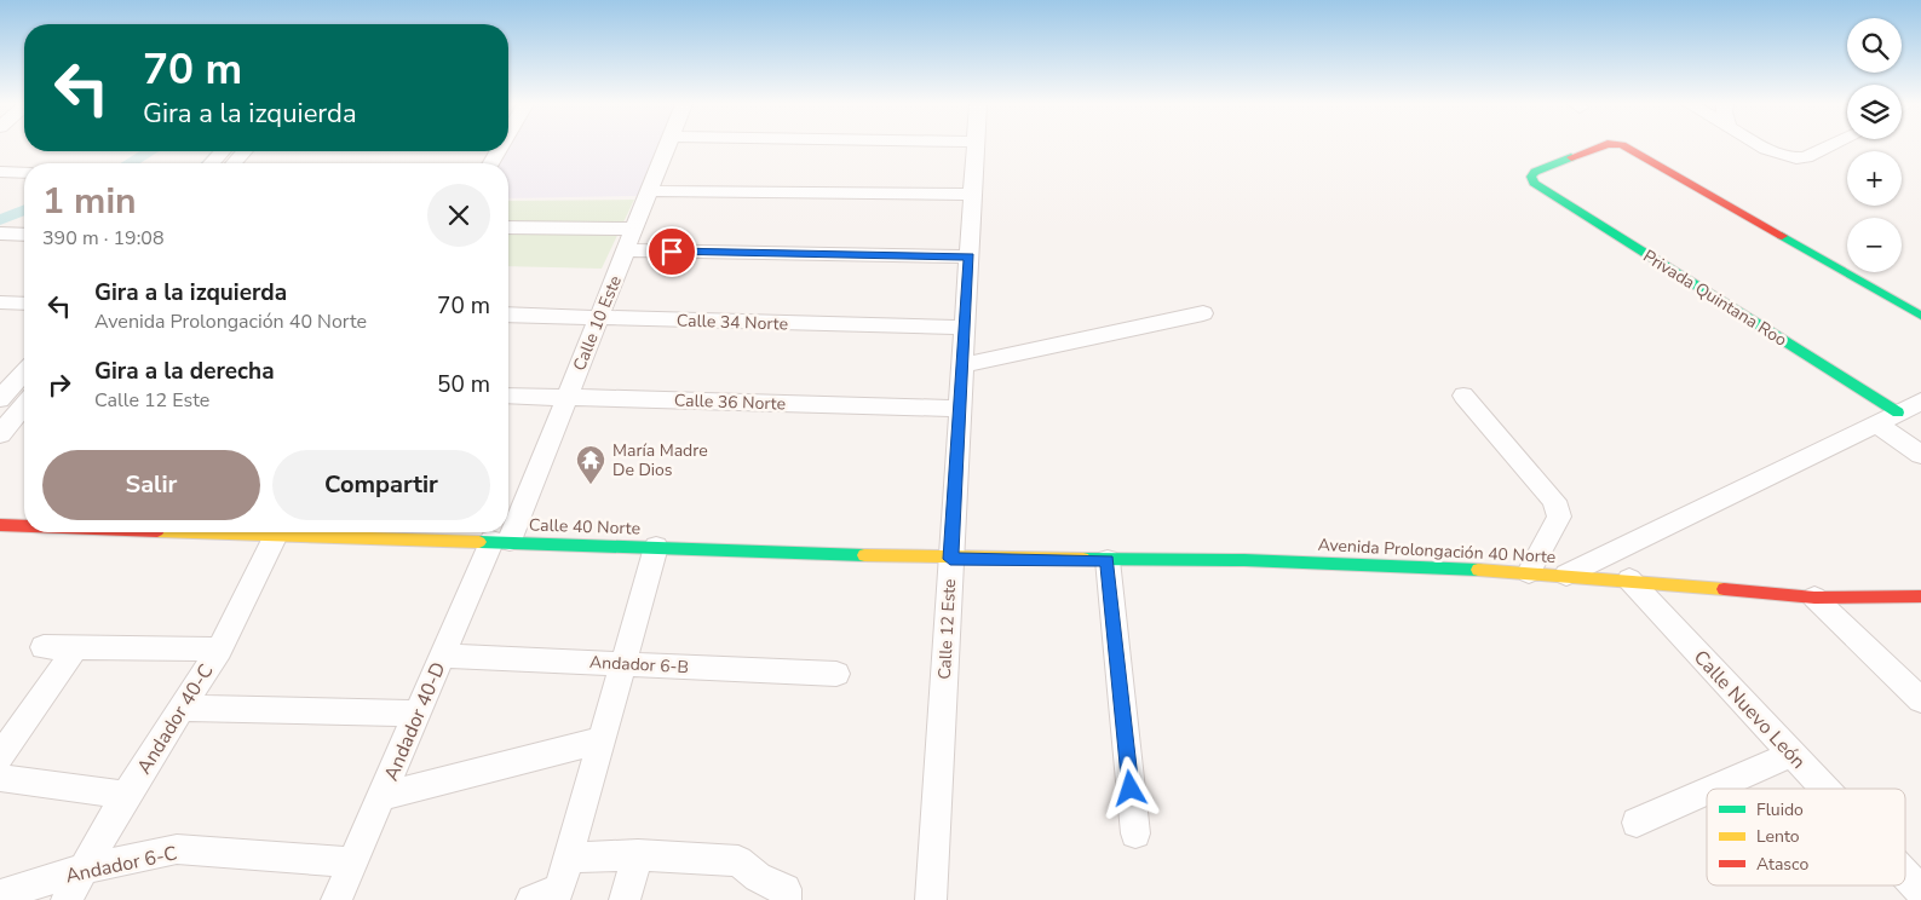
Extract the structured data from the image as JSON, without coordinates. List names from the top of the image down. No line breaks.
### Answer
{"streets":{"street":["Privada Quintana Roo","Calle 34 Norte","Calle 10 Este","Calle 36 Norte","Calle 40 Norte","Avenida Prolongación 40 Norte","Calle 12 Este","Andador 6-B","Calle Nuevo León","Andador 40-C","Andador 40-D","Andador 6-C"]},"crossings":[["Calle 34 Norte","Calle 10 Este"],["Calle 34 Norte","Calle 12 Este"],["Calle 10 Este","Calle 36 Norte"],["Calle 10 Este","Calle 40 Norte"],["Calle 10 Este","Andador 40-D"],["Calle 36 Norte","Calle 12 Este"],["Calle 40 Norte","Avenida Prolongación 40 Norte"],["Calle 40 Norte","Calle 12 Este"],["Calle 40 Norte","Andador 40-D"],["Avenida Prolongación 40 Norte","Calle 12 Este"],["Avenida Prolongación 40 Norte","Calle Nuevo León"],["Andador 6-B","Andador 40-D"],["Andador 40-C","Andador 6-C"],["Andador 40-D","Andador 6-C"]],"places":{"temple":["María Madre De Dios"]},"legend":["Fluido","Lento","Atasco"],"page":{"map_buttons":["+","−"],"turn":["70 m","Gira a la izquierda"],"heading":["1 min","390 m · 19:08"],"list":[{"name":"Gira a la izquierda","note":"Avenida Prolongación 40 Norte","value":"70 m"},{"name":"Gira a la derecha","note":"Calle 12 Este","value":"50 m"}],"buttons":["Salir","Compartir"]}}
